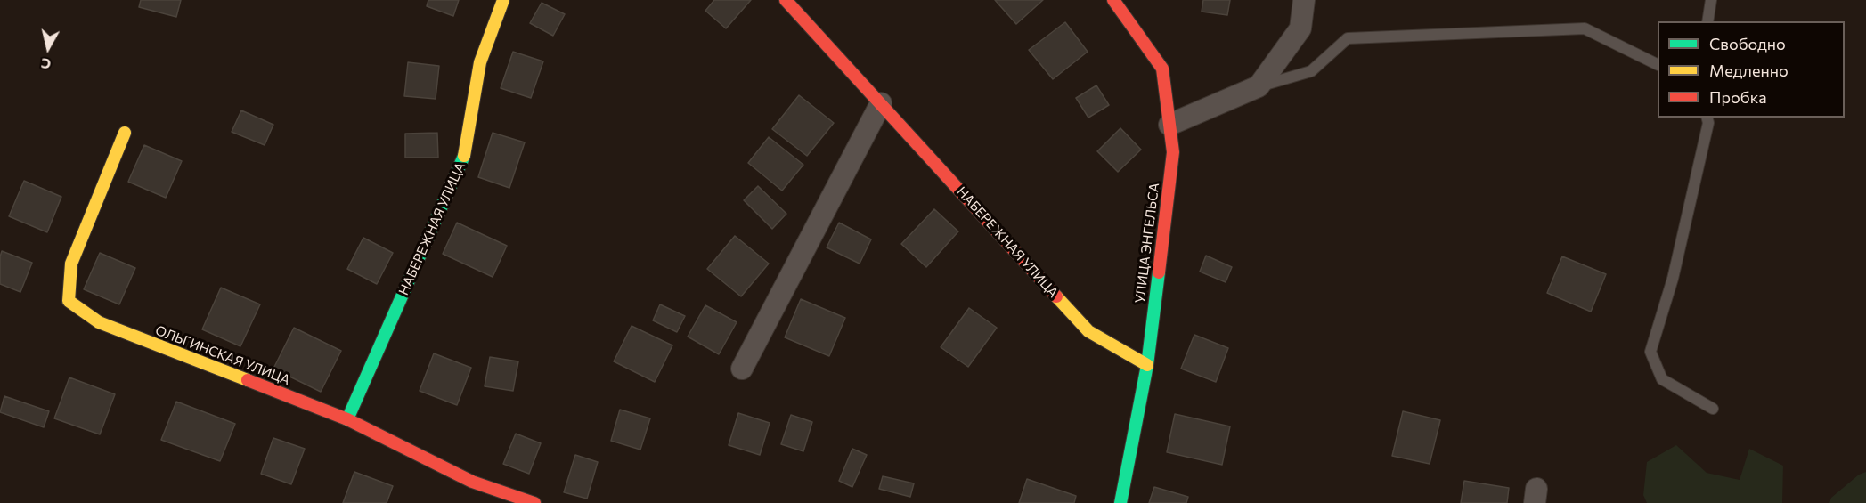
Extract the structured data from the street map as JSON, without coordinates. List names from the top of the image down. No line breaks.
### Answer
{"streets":{"street":["НАБЕРЕЖНАЯ УЛИЦА","УЛИЦА ЭНГЕЛЬСА","ОЛЬГИНСКАЯ УЛИЦА"]},"crossings":[["НАБЕРЕЖНАЯ УЛИЦА","УЛИЦА ЭНГЕЛЬСА"],["НАБЕРЕЖНАЯ УЛИЦА","ОЛЬГИНСКАЯ УЛИЦА"]],"legend":["Свободно","Медленно","Пробка"],"north":"bottom"}
